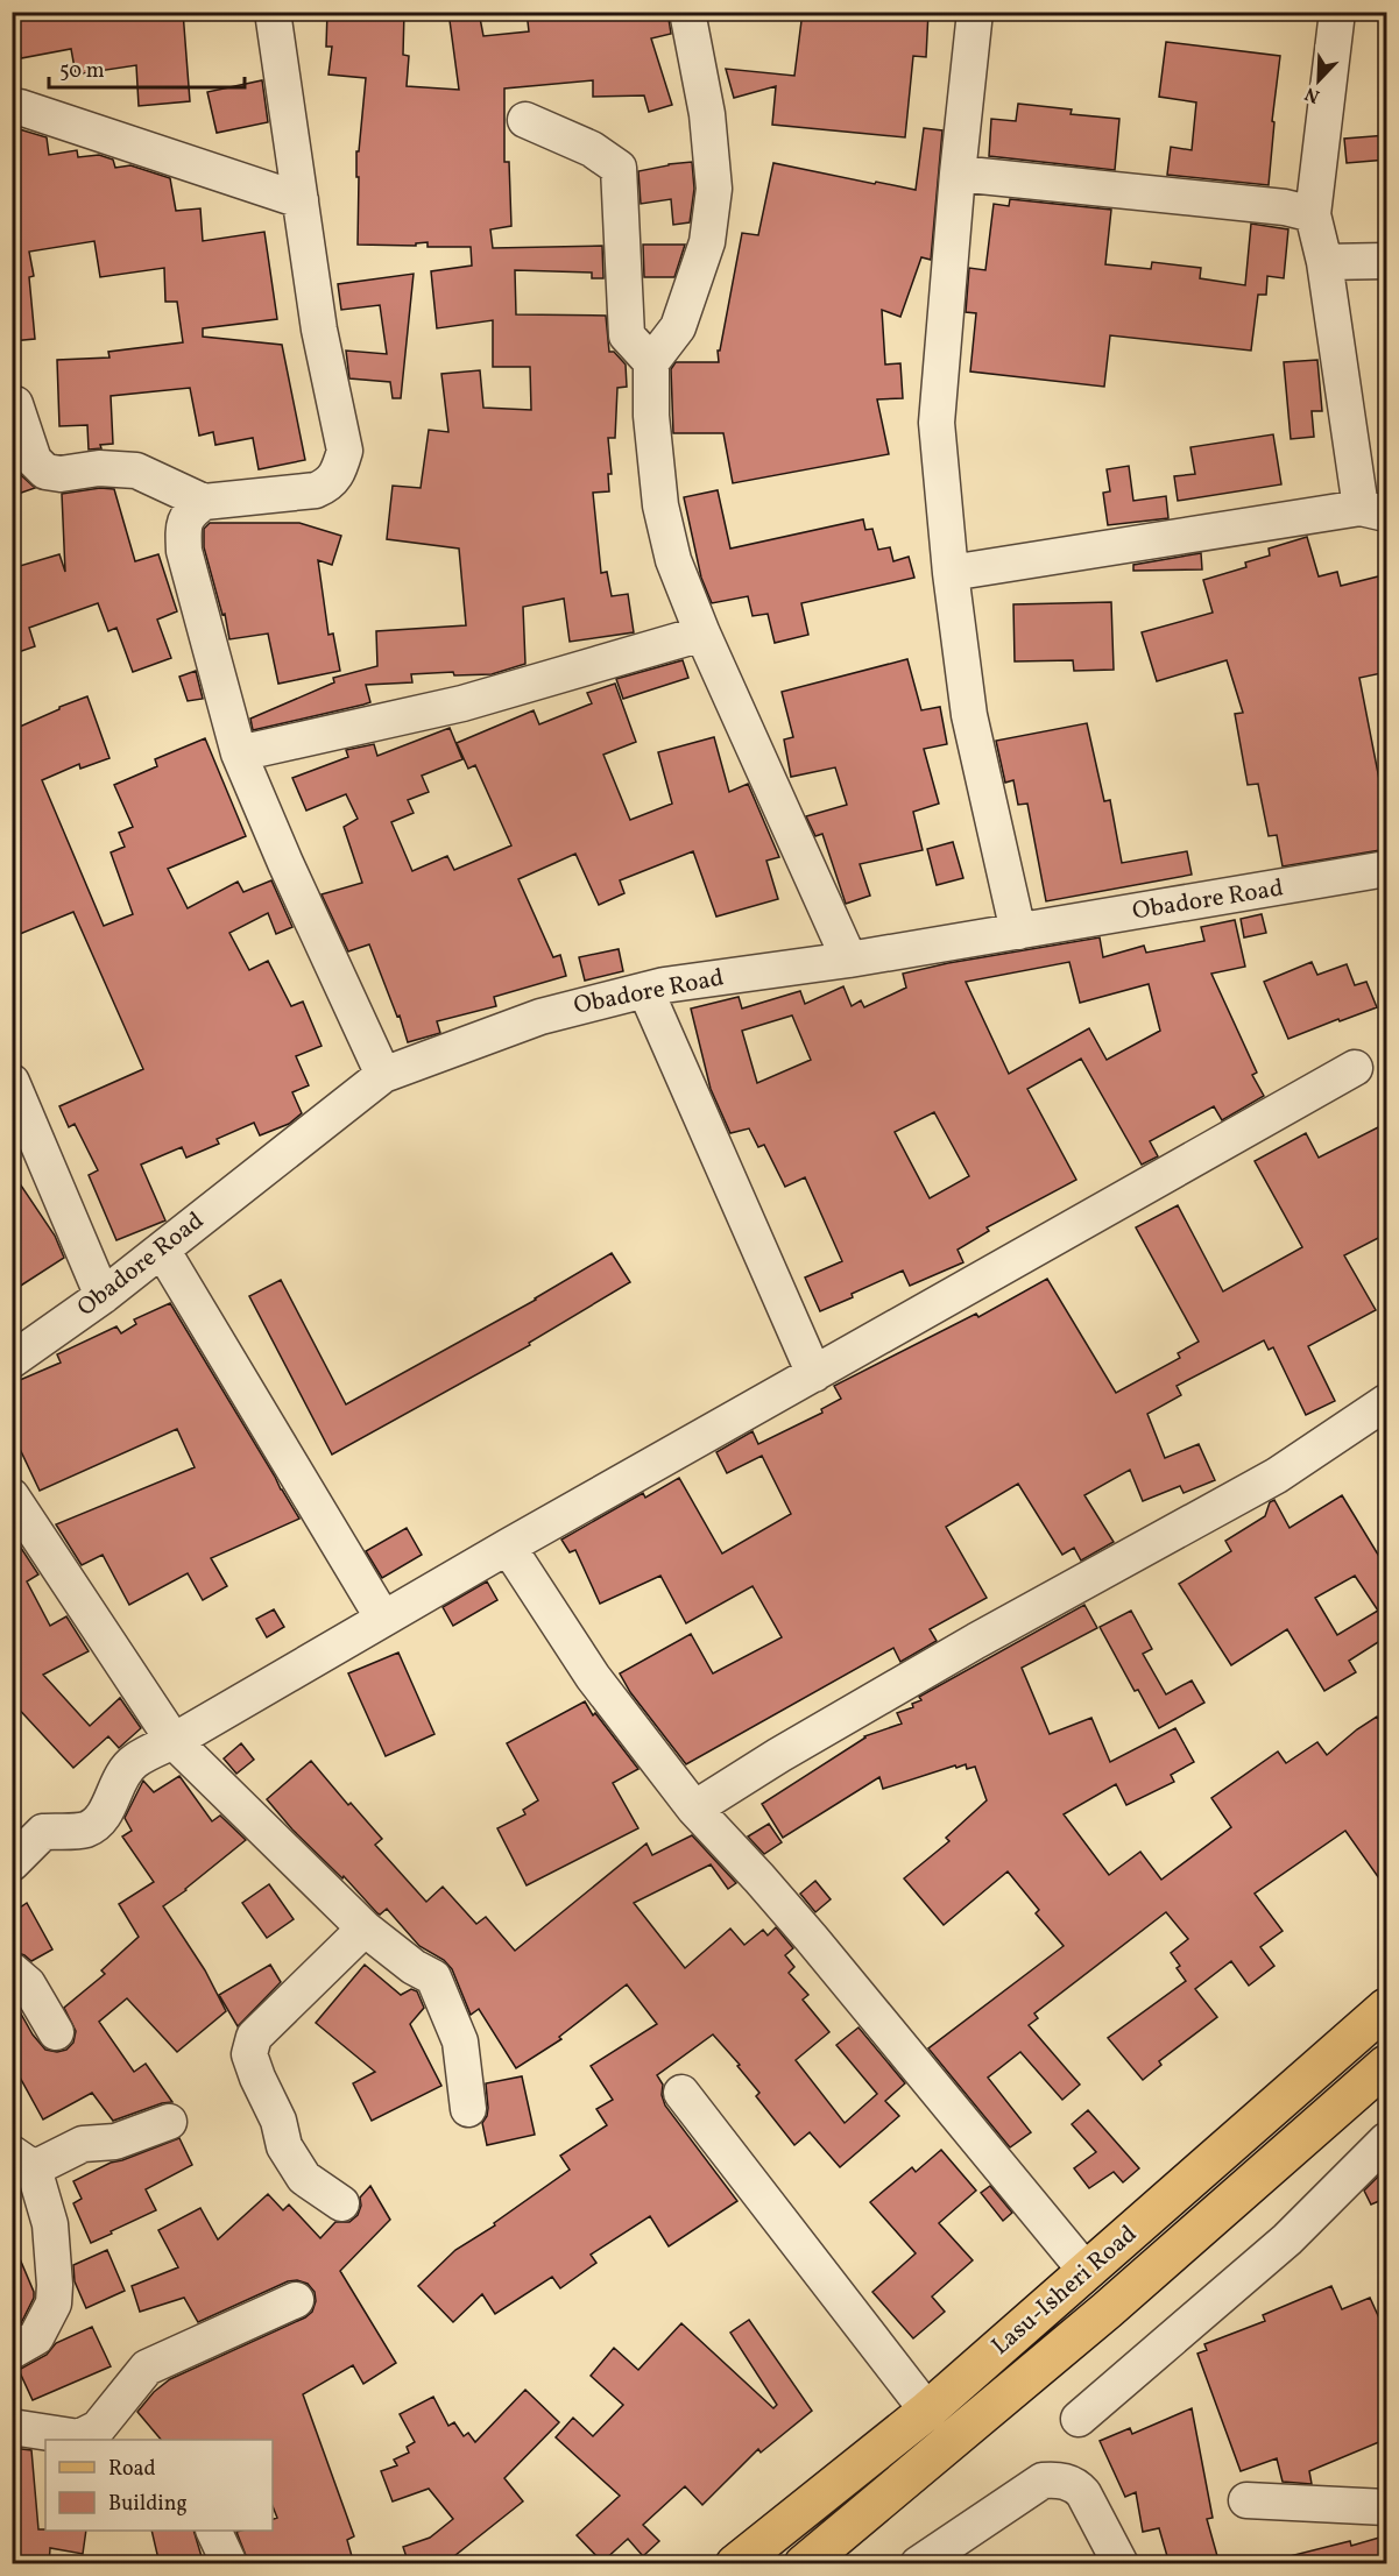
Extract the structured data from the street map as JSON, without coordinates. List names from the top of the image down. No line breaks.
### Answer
{"streets":{"main road":["Lasu-Isheri Road"],"street":["Obadore Road"]},"legend":["Road","Building"],"scale_bar":"50 m","north":"bottom left"}
